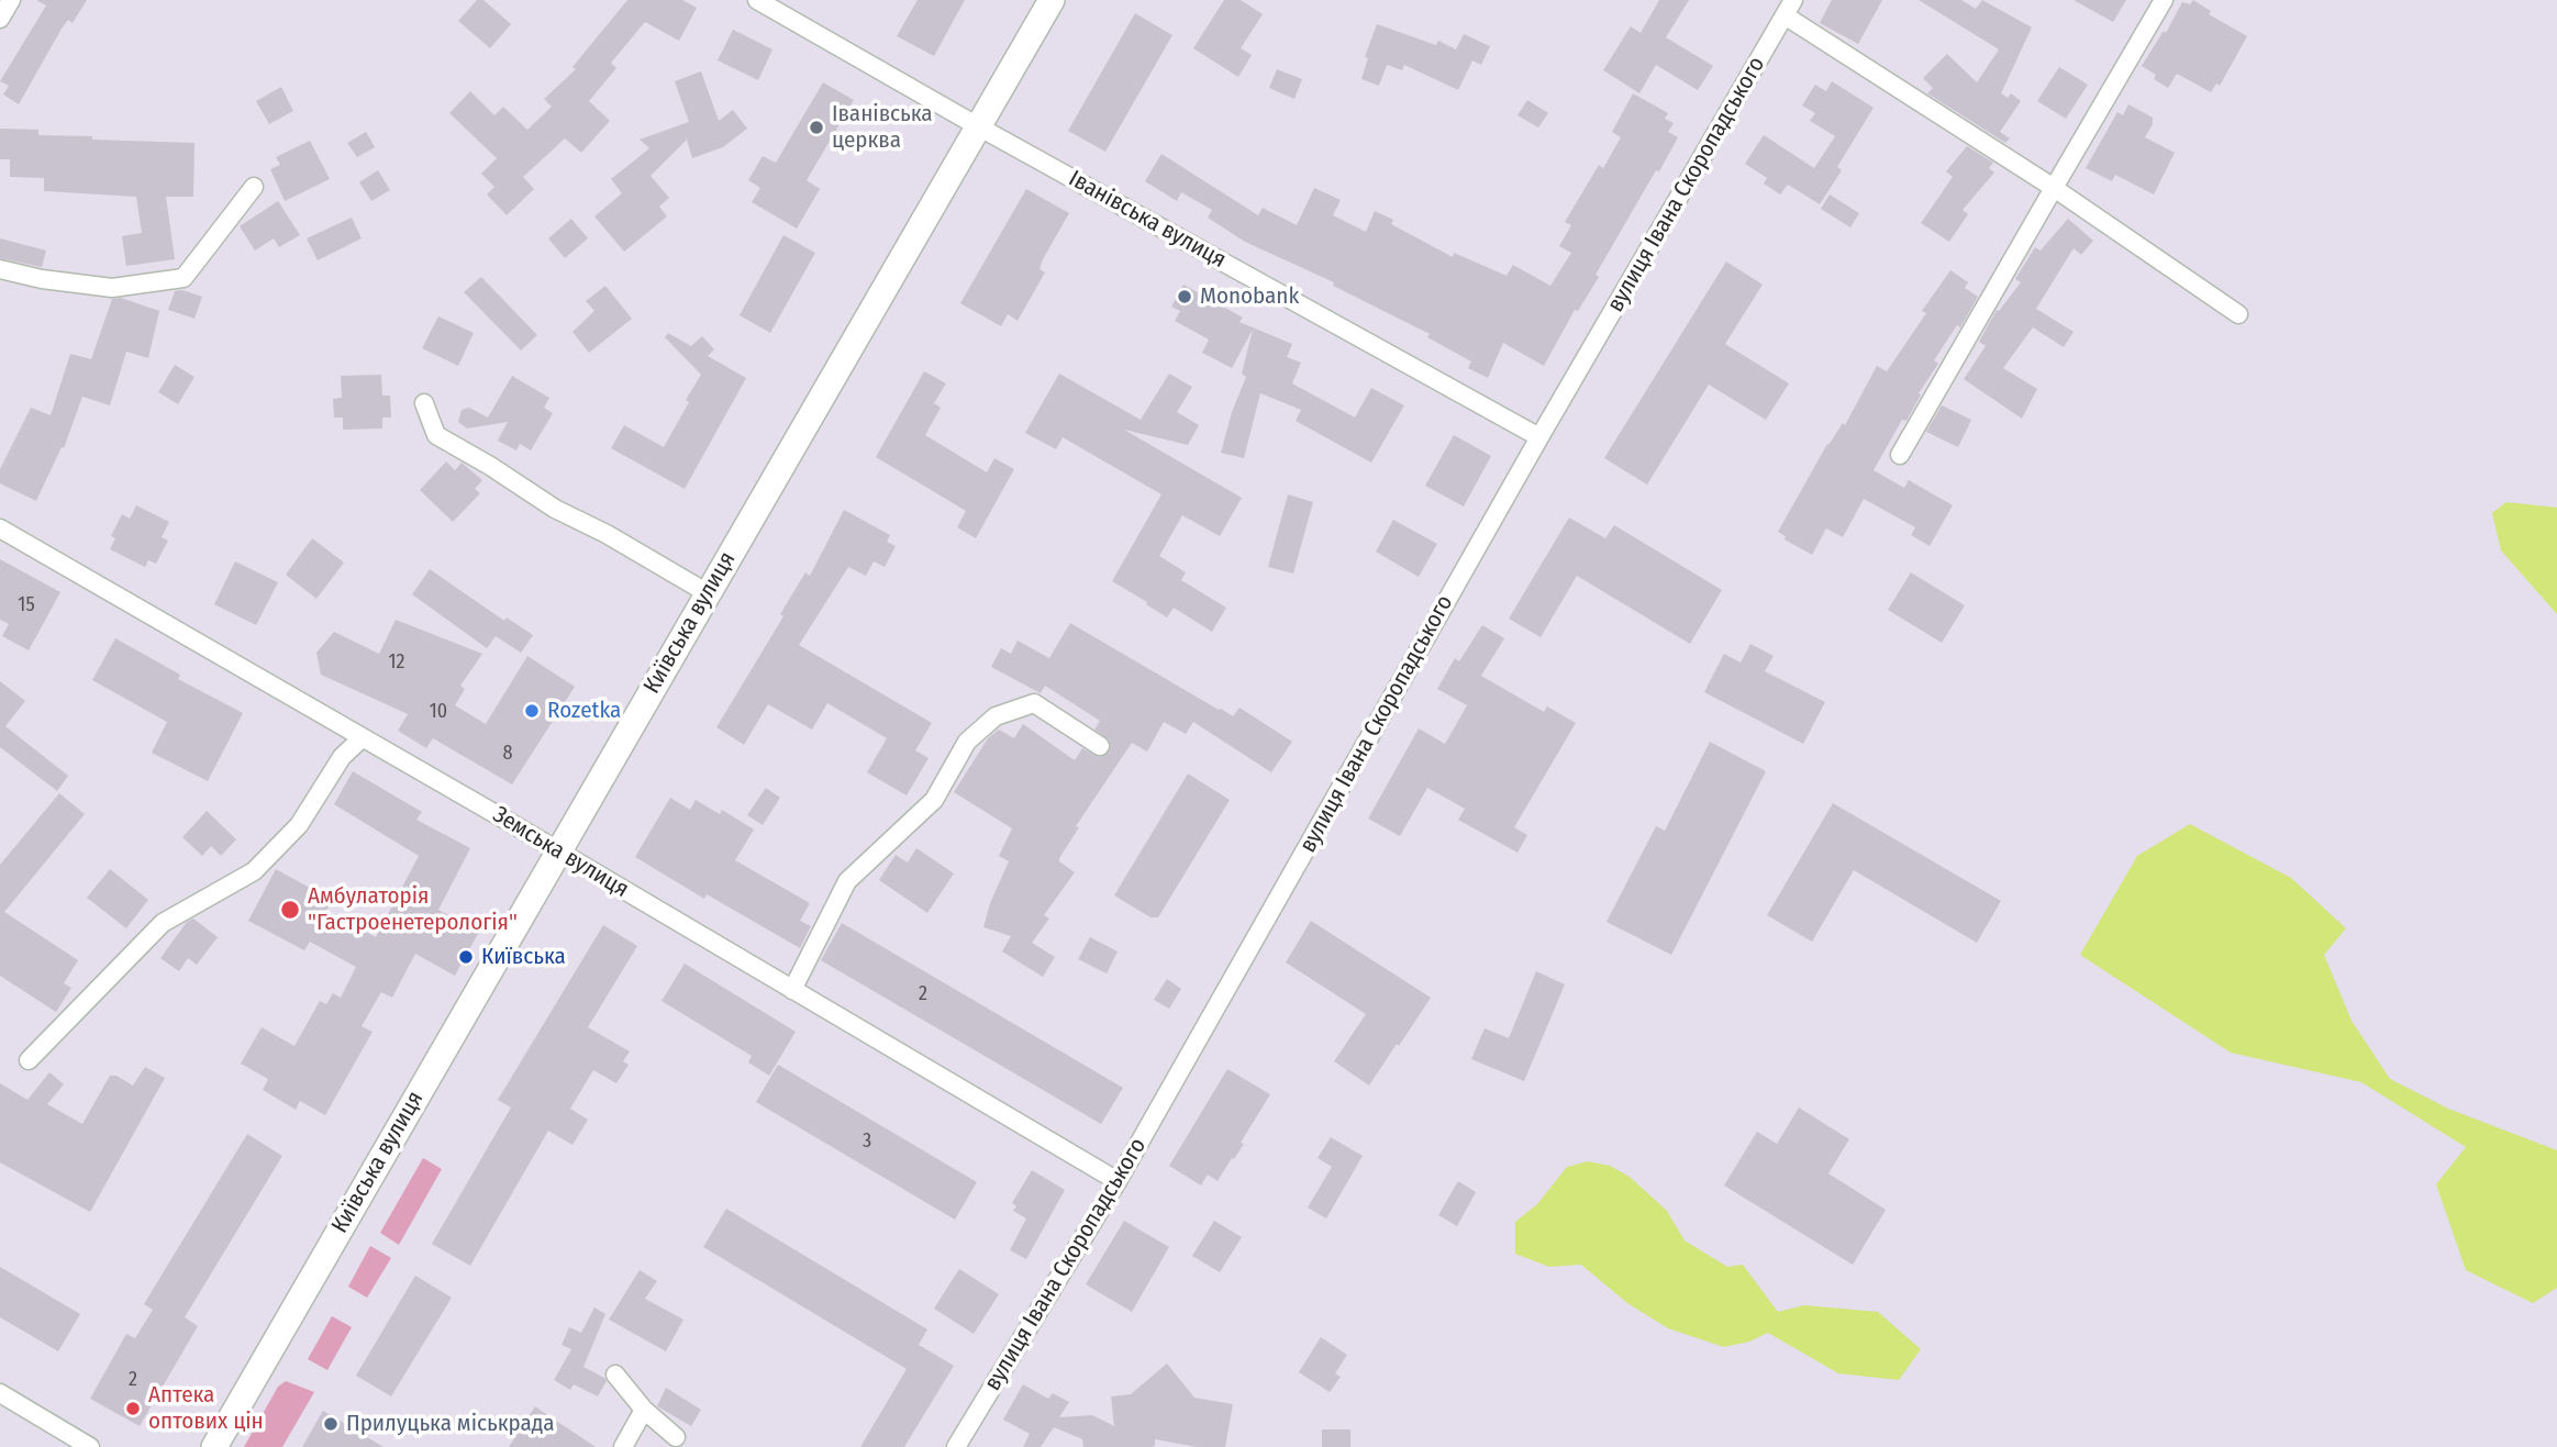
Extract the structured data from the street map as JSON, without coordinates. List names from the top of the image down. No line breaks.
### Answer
{"streets":{"main road":["Київська вулиця"],"street":["вулиця Івана Скоропадського","Іванівська вулиця","Земська вулиця"]},"crossings":[["вулиця Івана Скоропадського","Іванівська вулиця"],["вулиця Івана Скоропадського","Земська вулиця"],["Іванівська вулиця","Київська вулиця"],["Київська вулиця","Земська вулиця"]],"places":["Іванівська церква","Monobank","Rozetka","Амбулаторія \"Гастроенетерологія\"","Київська","Аптека оптових цін","Прилуцька міськрада"],"house_numbers":["15","12","10","8","2","3","2"]}
